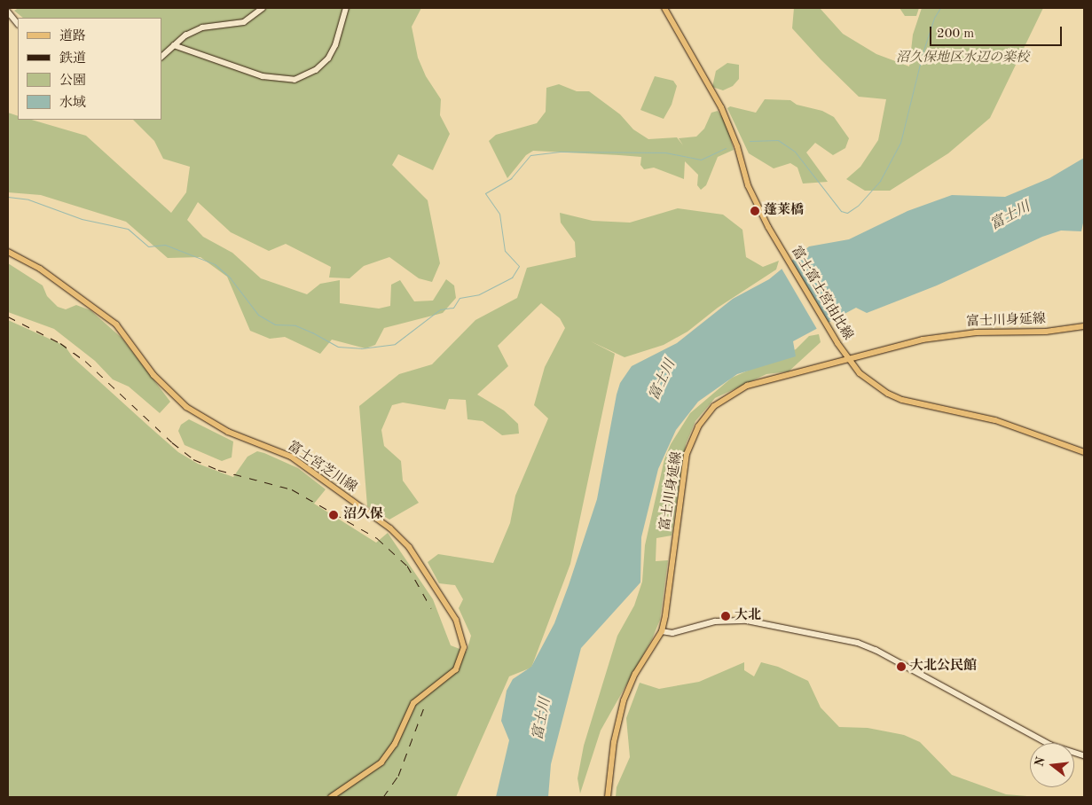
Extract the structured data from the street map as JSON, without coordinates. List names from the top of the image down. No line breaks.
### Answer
{"streets":{"main road":["富士富士宮由比線","富士川身延線","富士宮芝川線"]},"crossings":[["富士富士宮由比線","富士川身延線"]],"water":["富士川"],"parks":["沼久保地区水辺の楽校"],"places":["蓬莱橋","沼久保","大北","大北公民館"],"legend":["道路","鉄道","公園","水域"],"scale_bar":"200 m","north":"left"}
